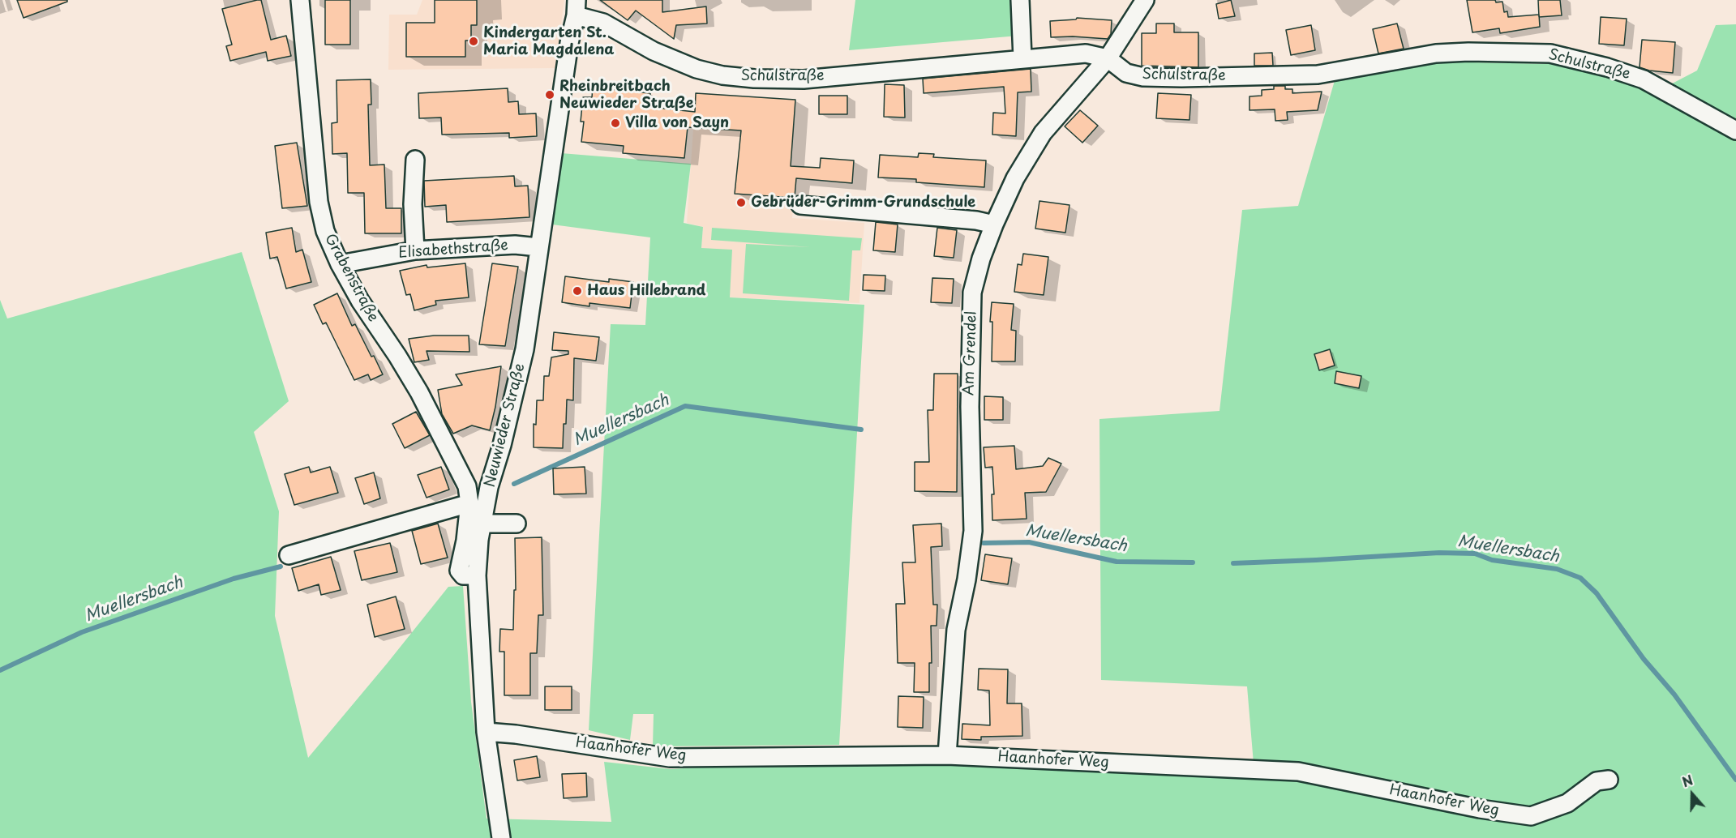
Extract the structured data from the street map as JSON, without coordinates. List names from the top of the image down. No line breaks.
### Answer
{"streets":{"street":["Schulstraße","Elisabethstraße","Grabenstraße","Am Grendel","Neuwieder Straße","Haanhofer Weg"]},"crossings":[["Schulstraße","Am Grendel"],["Schulstraße","Neuwieder Straße"],["Elisabethstraße","Grabenstraße"],["Elisabethstraße","Neuwieder Straße"],["Grabenstraße","Neuwieder Straße"],["Am Grendel","Haanhofer Weg"],["Neuwieder Straße","Haanhofer Weg"]],"water":["Muellersbach"],"places":["Kindergarten St. Maria Magdalena","Rheinbreitbach Neuwieder Straße","Villa von Sayn","Gebrüder-Grimm-Grundschule","Haus Hillebrand"],"north":"top"}
